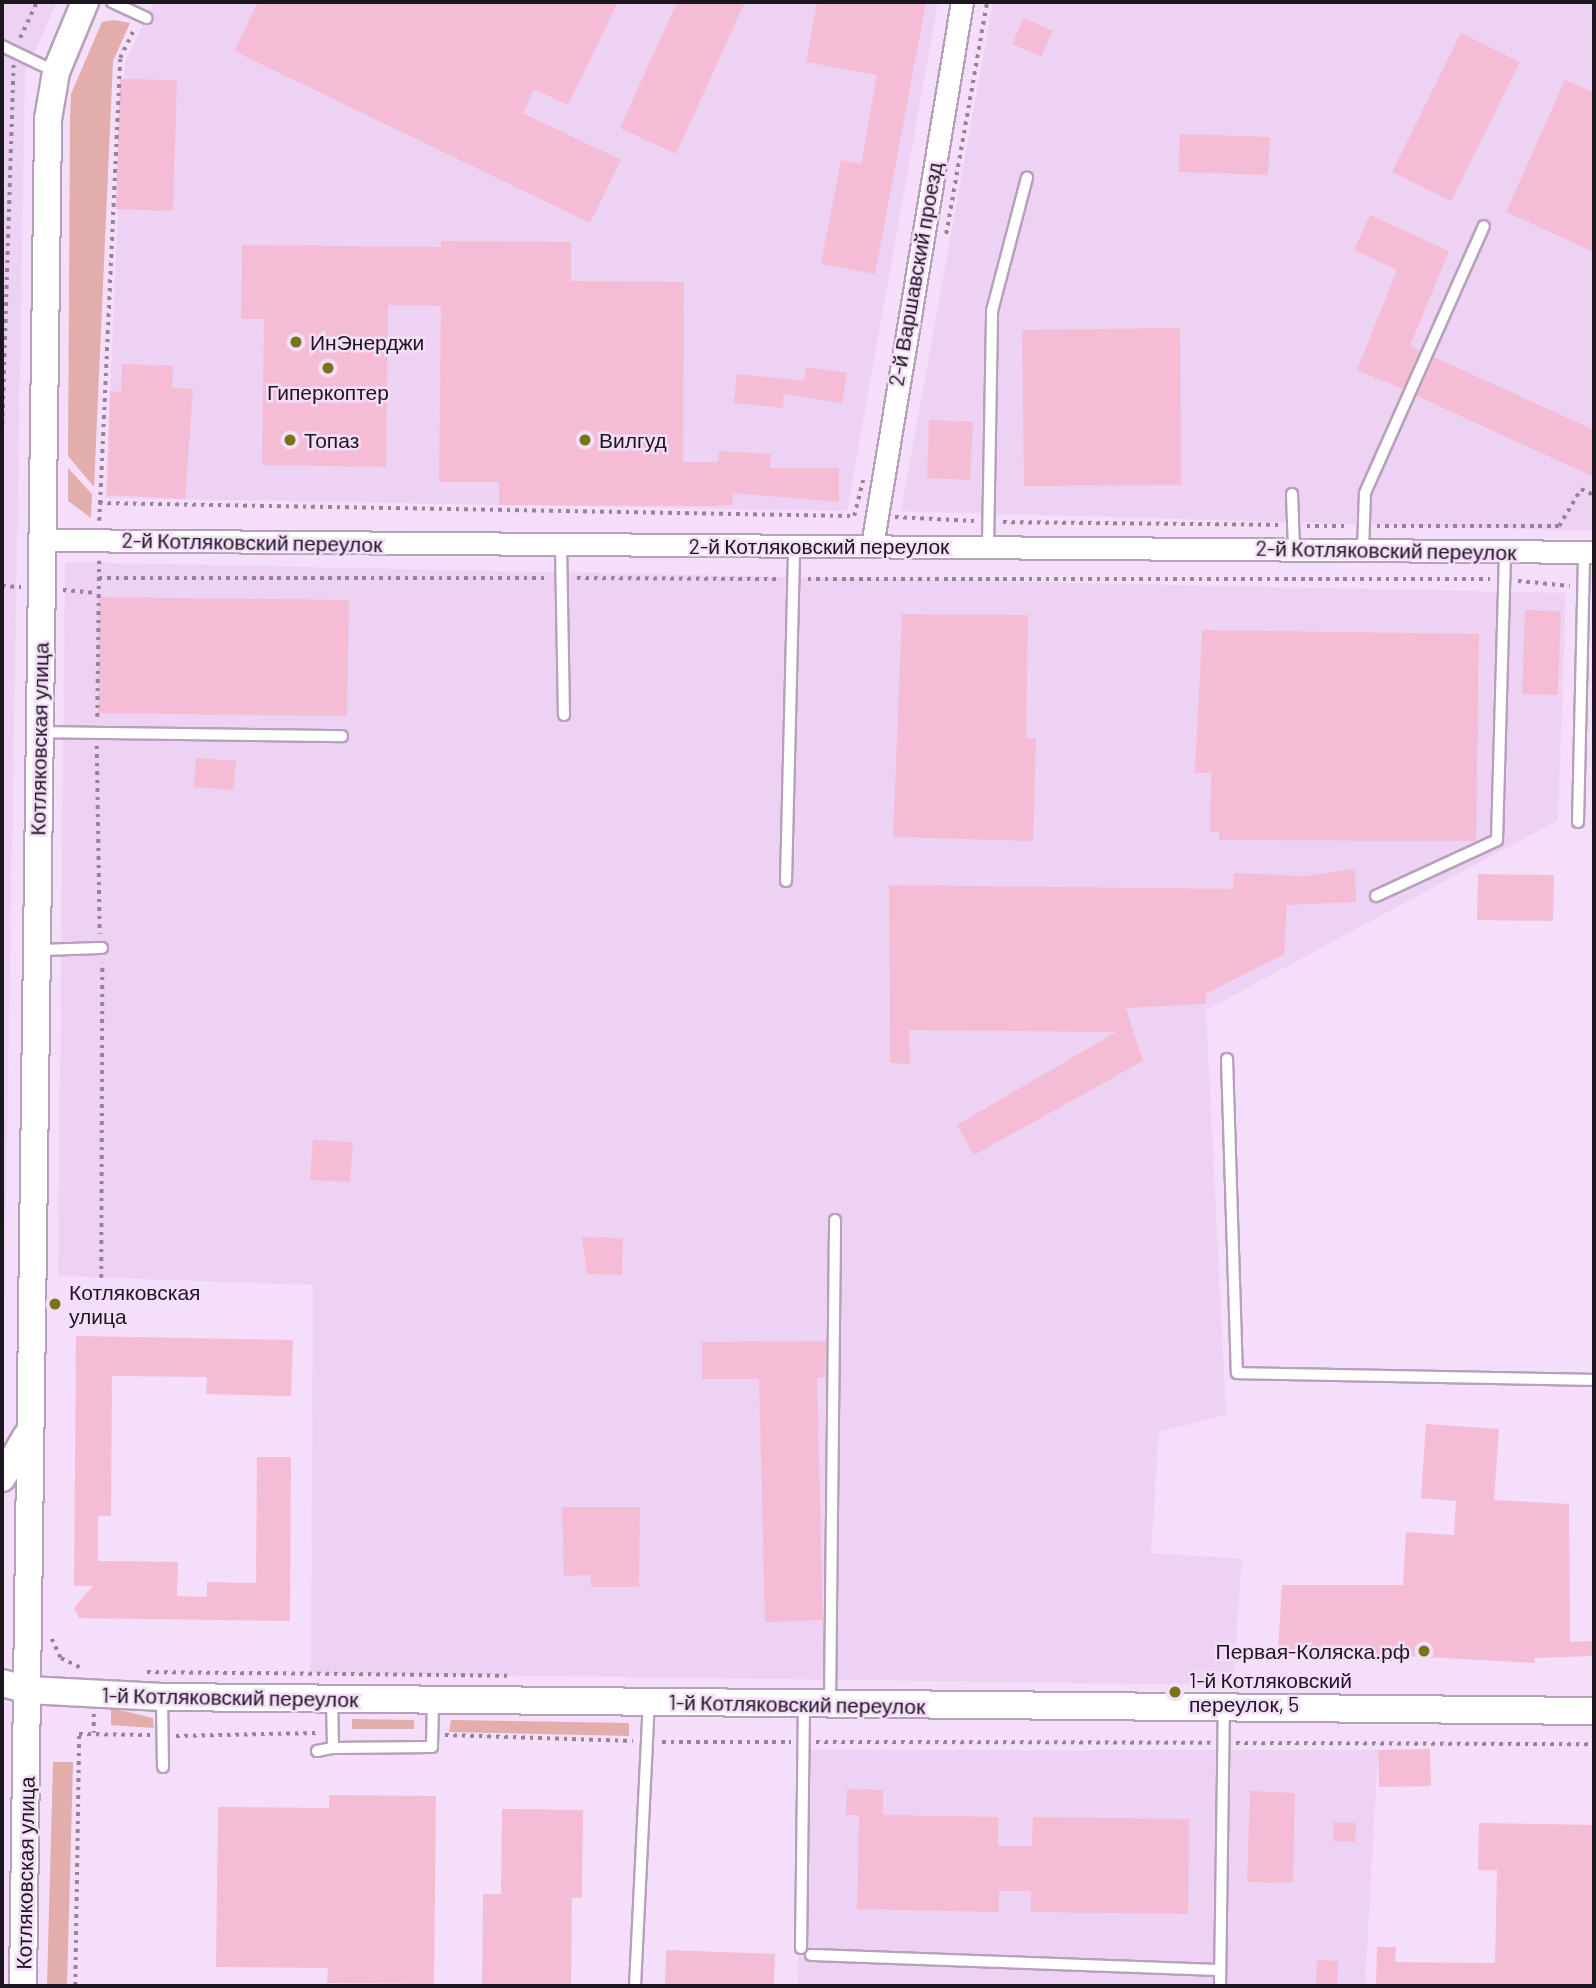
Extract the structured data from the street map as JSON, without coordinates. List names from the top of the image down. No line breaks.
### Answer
{"streets":{"street":["2-й Варшавский проезд","2-й Котляковский переулок","Котляковская улица","1-й Котляковский переулок"]},"crossings":[["2-й Варшавский проезд","2-й Котляковский переулок"],["2-й Котляковский переулок","Котляковская улица"],["Котляковская улица","1-й Котляковский переулок"]],"places":["ИнЭнерджи","Гиперкоптер","Топаз","Вилгуд","Котляковская улица","Первая-Коляска.рф","1-й Котляковский переулок, 5"]}
